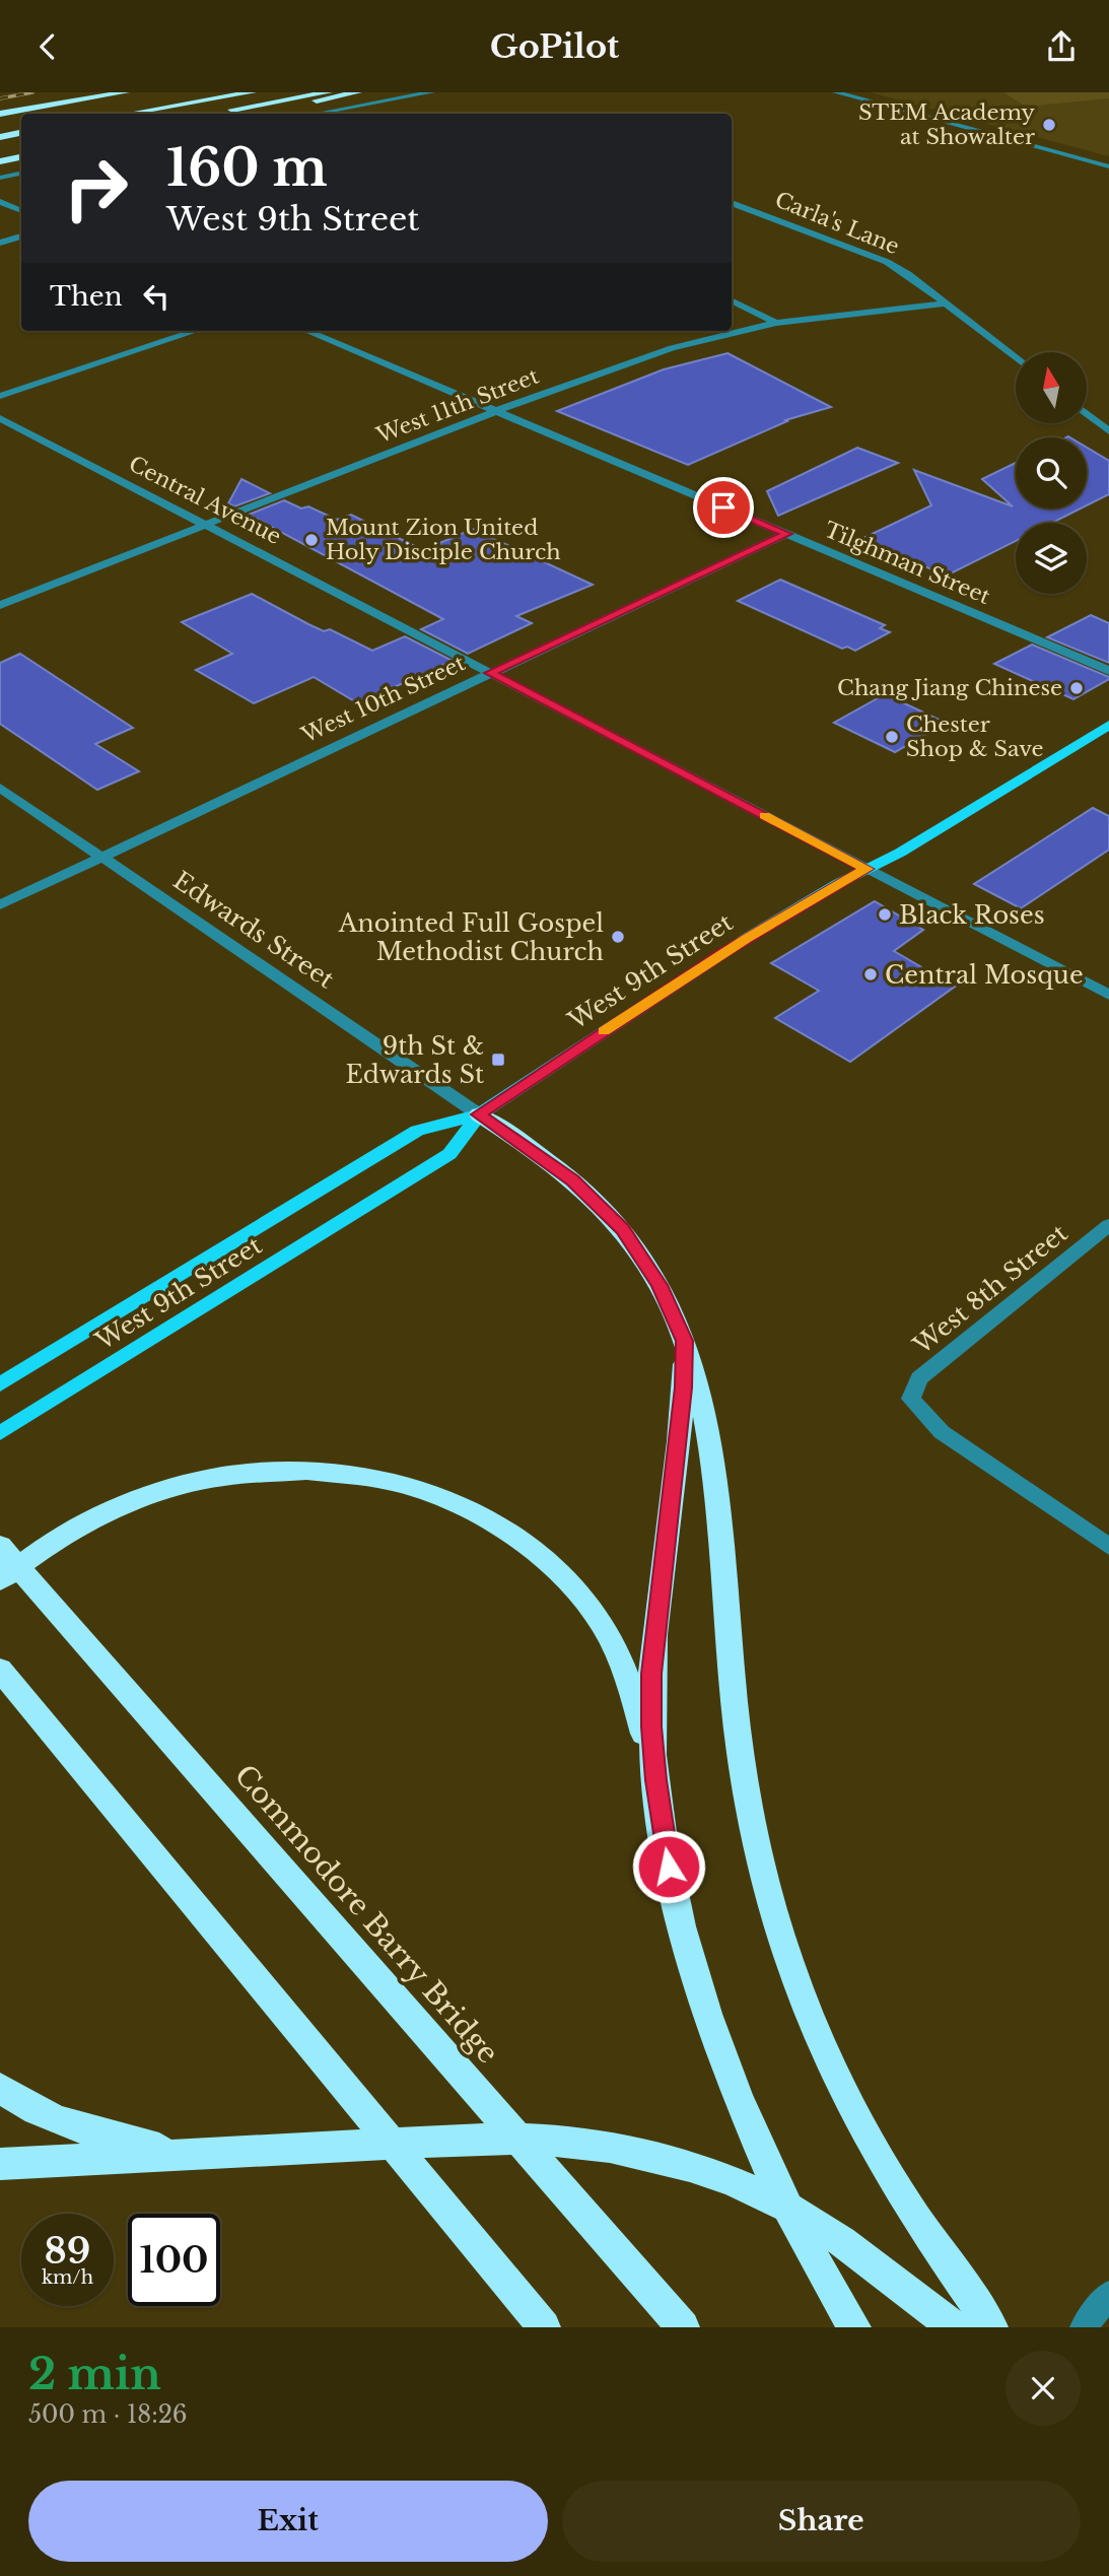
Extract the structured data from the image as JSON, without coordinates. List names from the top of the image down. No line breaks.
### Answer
{"streets":{"highway":["Commodore Barry Bridge"],"main road":["West 9th Street"],"street":["Carla's Lane","West 11th Street","Central Avenue","Tilghman Street","West 10th Street","Edwards Street","West 8th Street"]},"crossings":[["Carla's Lane","West 11th Street"],["West 11th Street","Central Avenue"],["West 11th Street","Tilghman Street"],["Central Avenue","West 10th Street"],["Central Avenue","West 9th Street"],["Tilghman Street","West 10th Street"],["West 10th Street","Edwards Street"],["Edwards Street","West 9th Street"]],"places":{"other":["STEM Academy at Showalter","Mount Zion United Holy Disciple Church","Chang Jiang Chinese","Chester Shop & Save","Black Roses","Anointed Full Gospel Methodist Church","Central Mosque"],"transit":["9th St & Edwards St"]},"north":"top","page":{"header":"GoPilot","turn":["160 m","West 9th Street"],"then":"Then","speed":"89 km/h","limit":"100","heading":["2 min","500 m · 18:26"],"buttons":["Exit","Share"]}}
